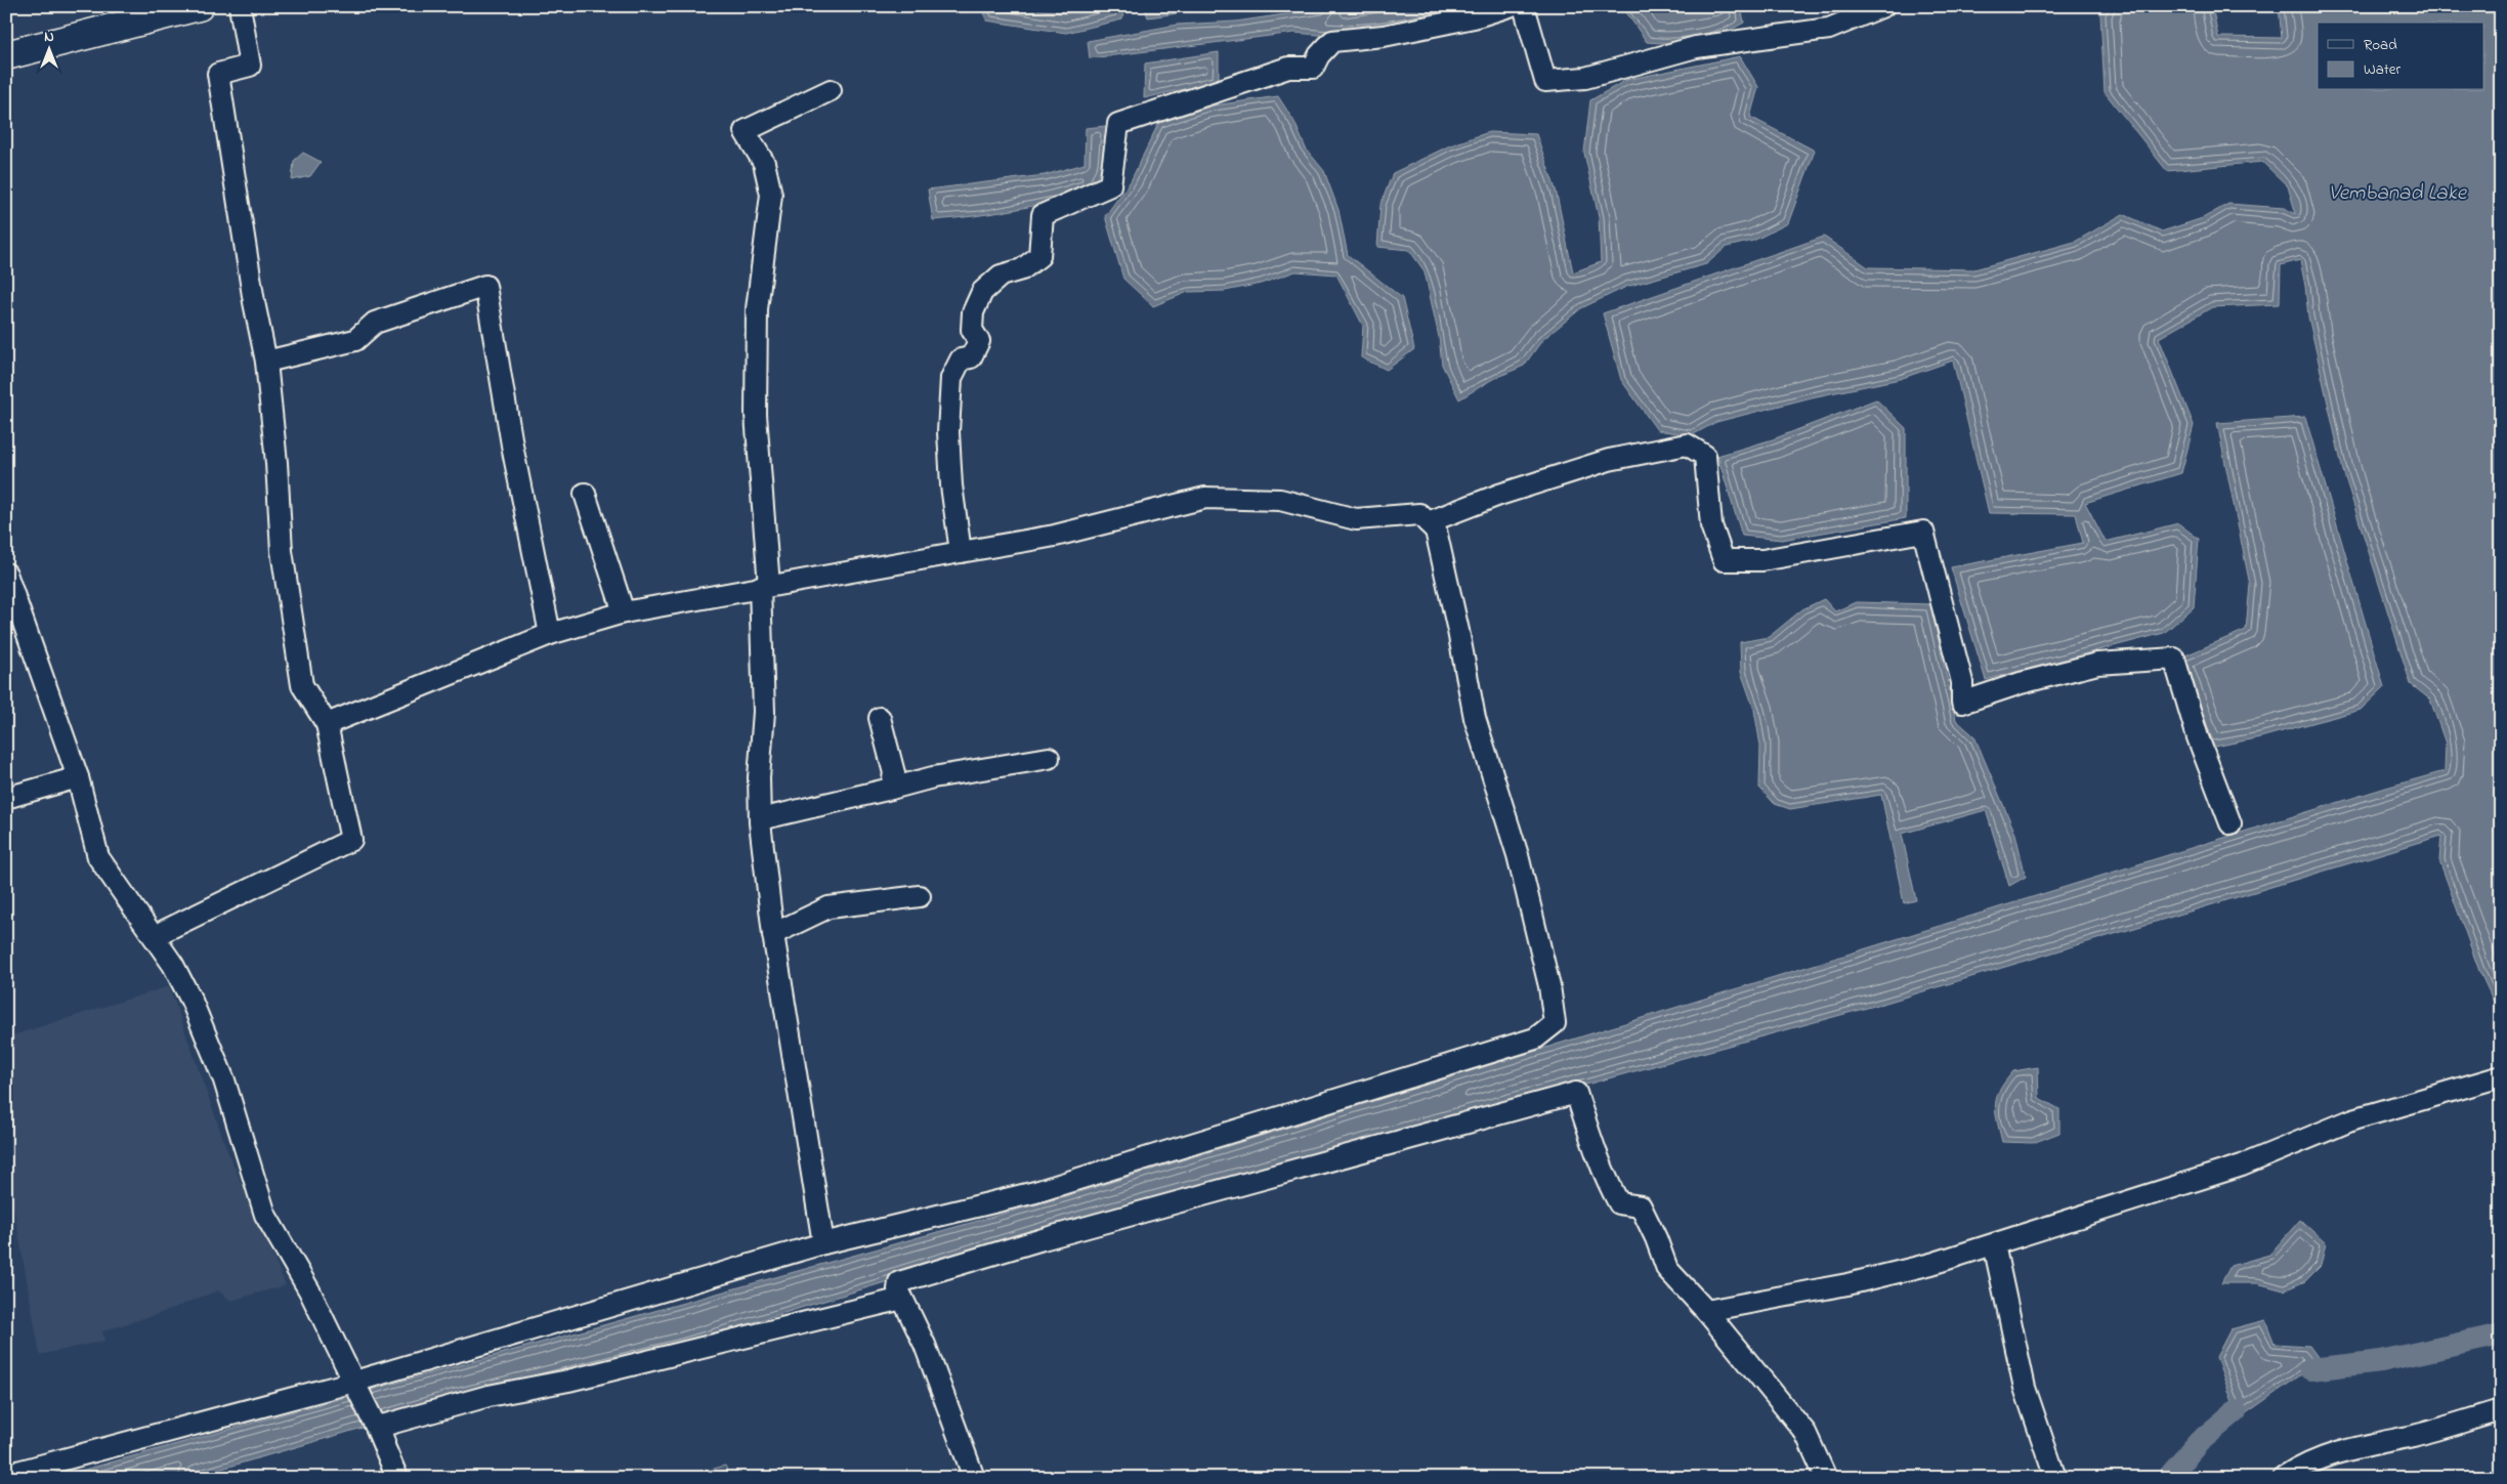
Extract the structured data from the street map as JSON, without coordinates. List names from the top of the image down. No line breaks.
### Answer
{"water":["Vembanad Lake"],"legend":["Road","Water"],"north":"top"}
